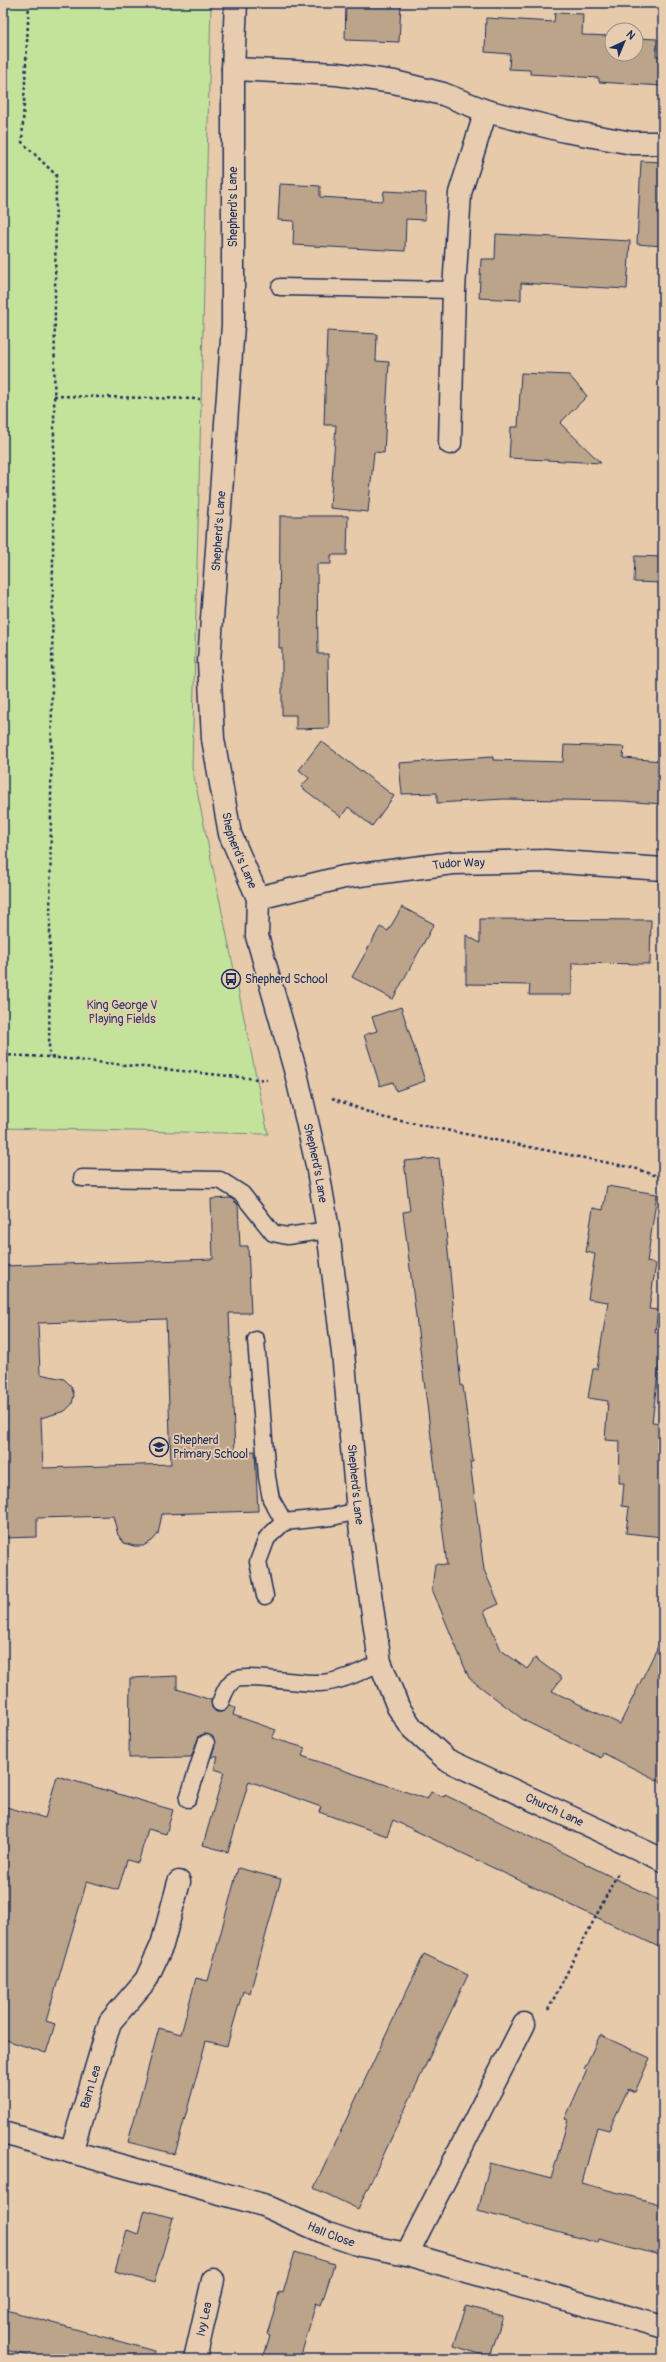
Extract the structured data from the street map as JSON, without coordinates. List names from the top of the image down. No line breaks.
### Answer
{"streets":{"street":["Shepherd's Lane","Tudor Way","Church Lane","Barn Lea","Hall Close","Ivy Lea"]},"crossings":[["Shepherd's Lane","Tudor Way"],["Shepherd's Lane","Church Lane"],["Barn Lea","Hall Close"]],"parks":["King George V Playing Fields"],"places":{"bus stop":["Shepherd School"],"school or university":["Shepherd Primary School"]},"north":"top right"}
